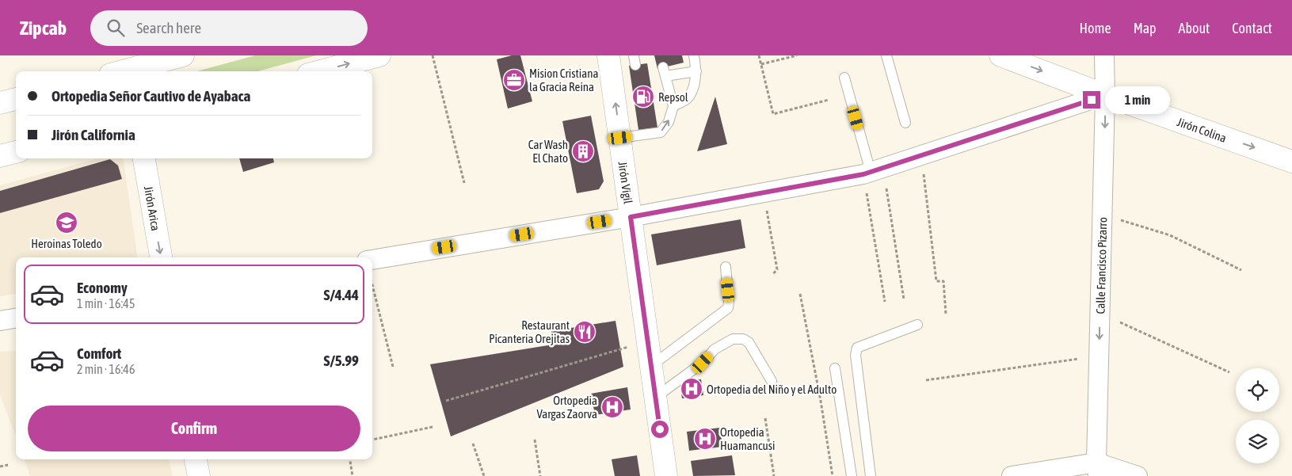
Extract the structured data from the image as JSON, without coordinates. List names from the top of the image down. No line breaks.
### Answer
{"streets":{"main road":["Jirón Colina","Jirón Vigil","Jirón Arica"],"street":["Calle Francisco Pizarro"]},"crossings":[["Jirón Colina","Calle Francisco Pizarro"]],"one_way":["Jirón Colina","Jirón Arica","Calle Francisco Pizarro"],"places":{"office":["Mision Cristiana la Gracia Reina"],"fuel station":["Repsol"],"building":["Car Wash El Chato"],"school or university":["Heroinas Toledo"],"restaurant":["Restaurant Picanteria Orejitas"],"hospital":["Ortopedia del Niño y el Adulto","Ortopedia Vargas Zaorva","Ortopedia Huamancusi"]},"page":{"header":"Zipcab","search":"Search here","nav":["Home","Map","About","Contact"],"banner":["Ortopedia Señor Cautivo de Ayabaca","Jirón California"],"bubble":"1 min","list":[{"name":"Economy","note":"1 min · 16:45","value":"S/4.44"},{"name":"Comfort","note":"2 min · 16:46","value":"S/5.99"}],"buttons":"Confirm"}}
